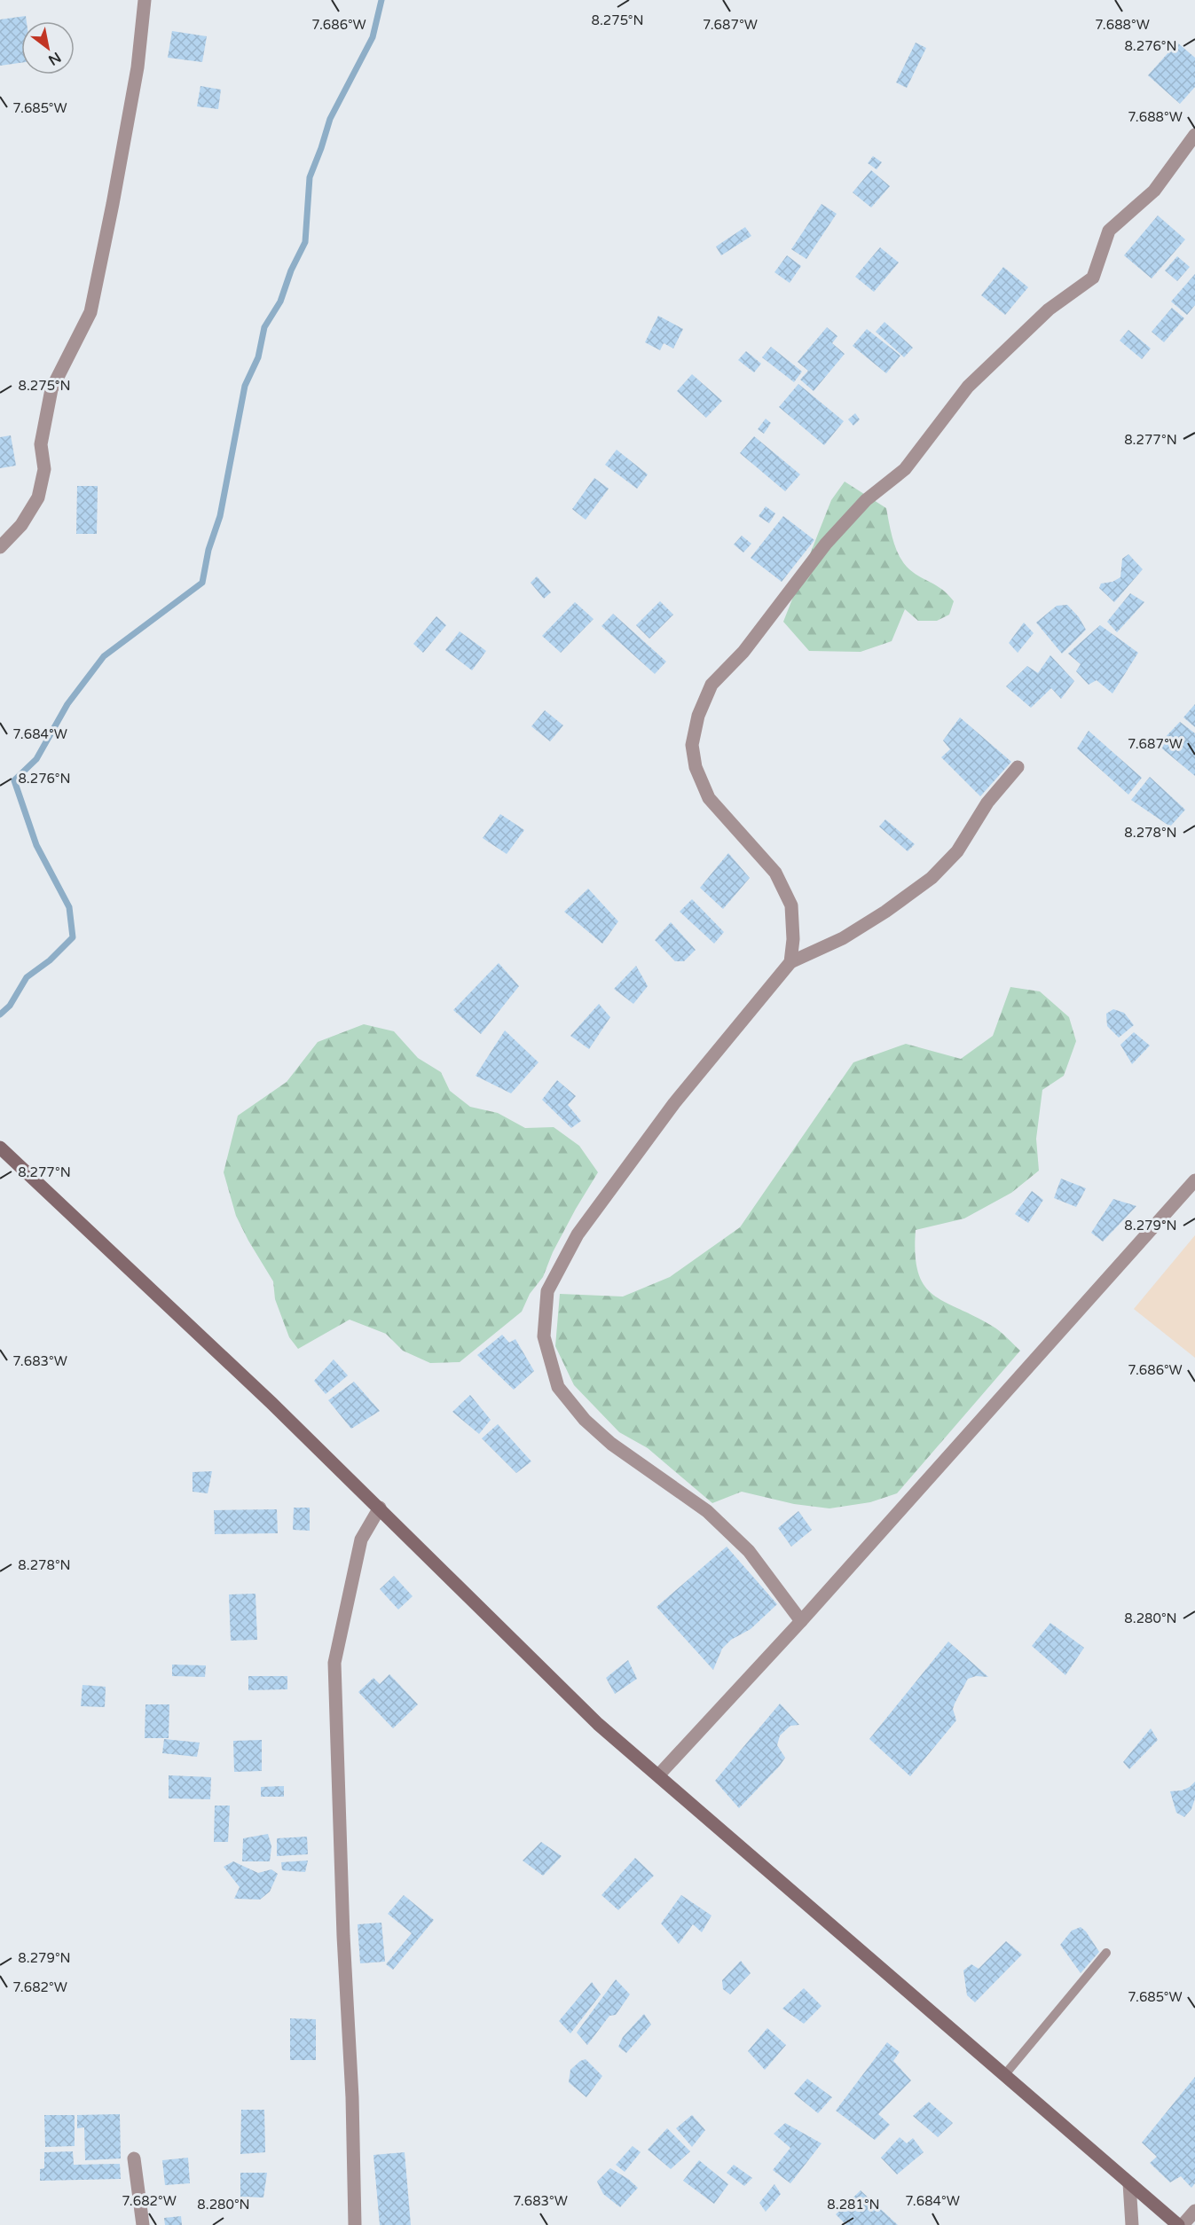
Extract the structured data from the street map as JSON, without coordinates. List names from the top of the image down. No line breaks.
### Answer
{"north":"bottom right","coordinates":["8.275°N","7.686°W","7.687°W","7.688°W","8.276°N","7.685°W","8.277°N","7.684°W","8.278°N","8.279°N","7.683°W","8.280°N","7.682°W","8.281°N"]}
